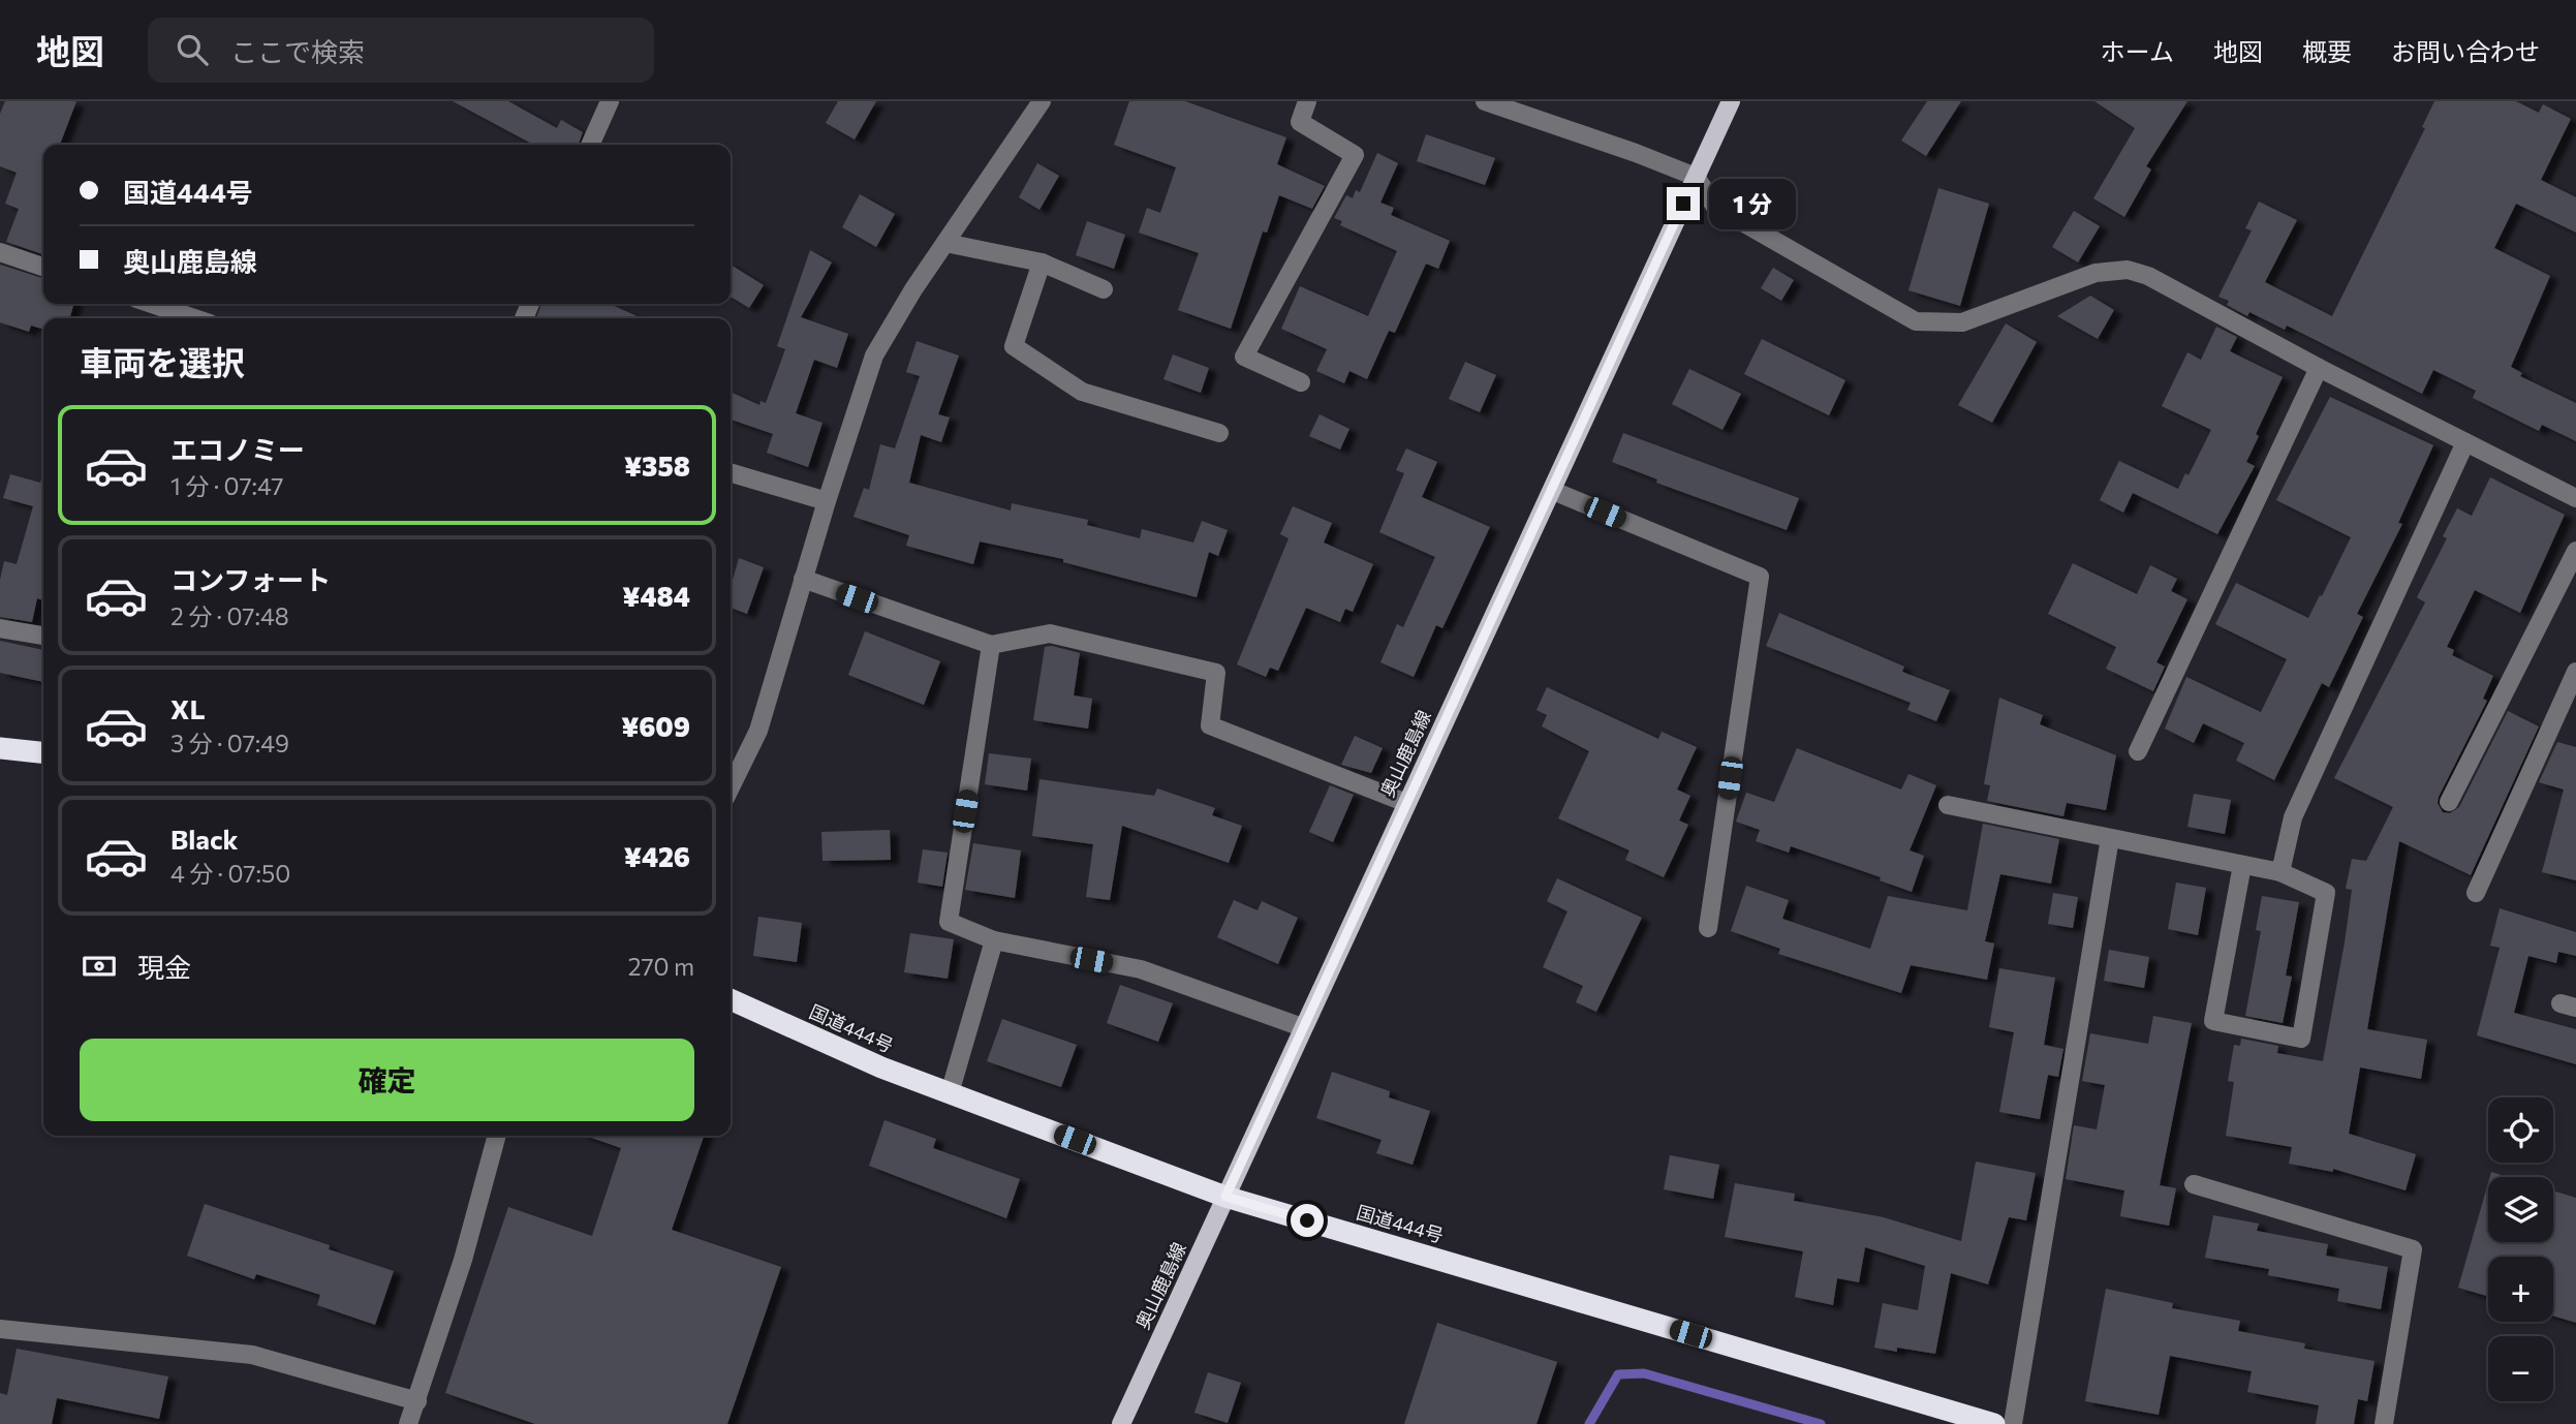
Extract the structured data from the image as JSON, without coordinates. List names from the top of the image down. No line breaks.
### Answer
{"streets":{"highway":["国道444号"],"main road":["奥山鹿島線"]},"crossings":[["奥山鹿島線","国道444号"]],"page":{"header":"地図","search":"ここで検索","nav":["ホーム","地図","概要","お問い合わせ"],"banner":["国道444号","奥山鹿島線"],"bubble":"1 分","heading":"車両を選択","list":[{"name":"エコノミー","note":"1 分 · 07:47","value":"¥358"},{"name":"コンフォート","note":"2 分 · 07:48","value":"¥484"},{"name":"XL","note":"3 分 · 07:49","value":"¥609"},{"name":"Black","note":"4 分 · 07:50","value":"¥426"}],"pay":["現金","270 m"],"buttons":"確定","map_buttons":["+","−"]}}
